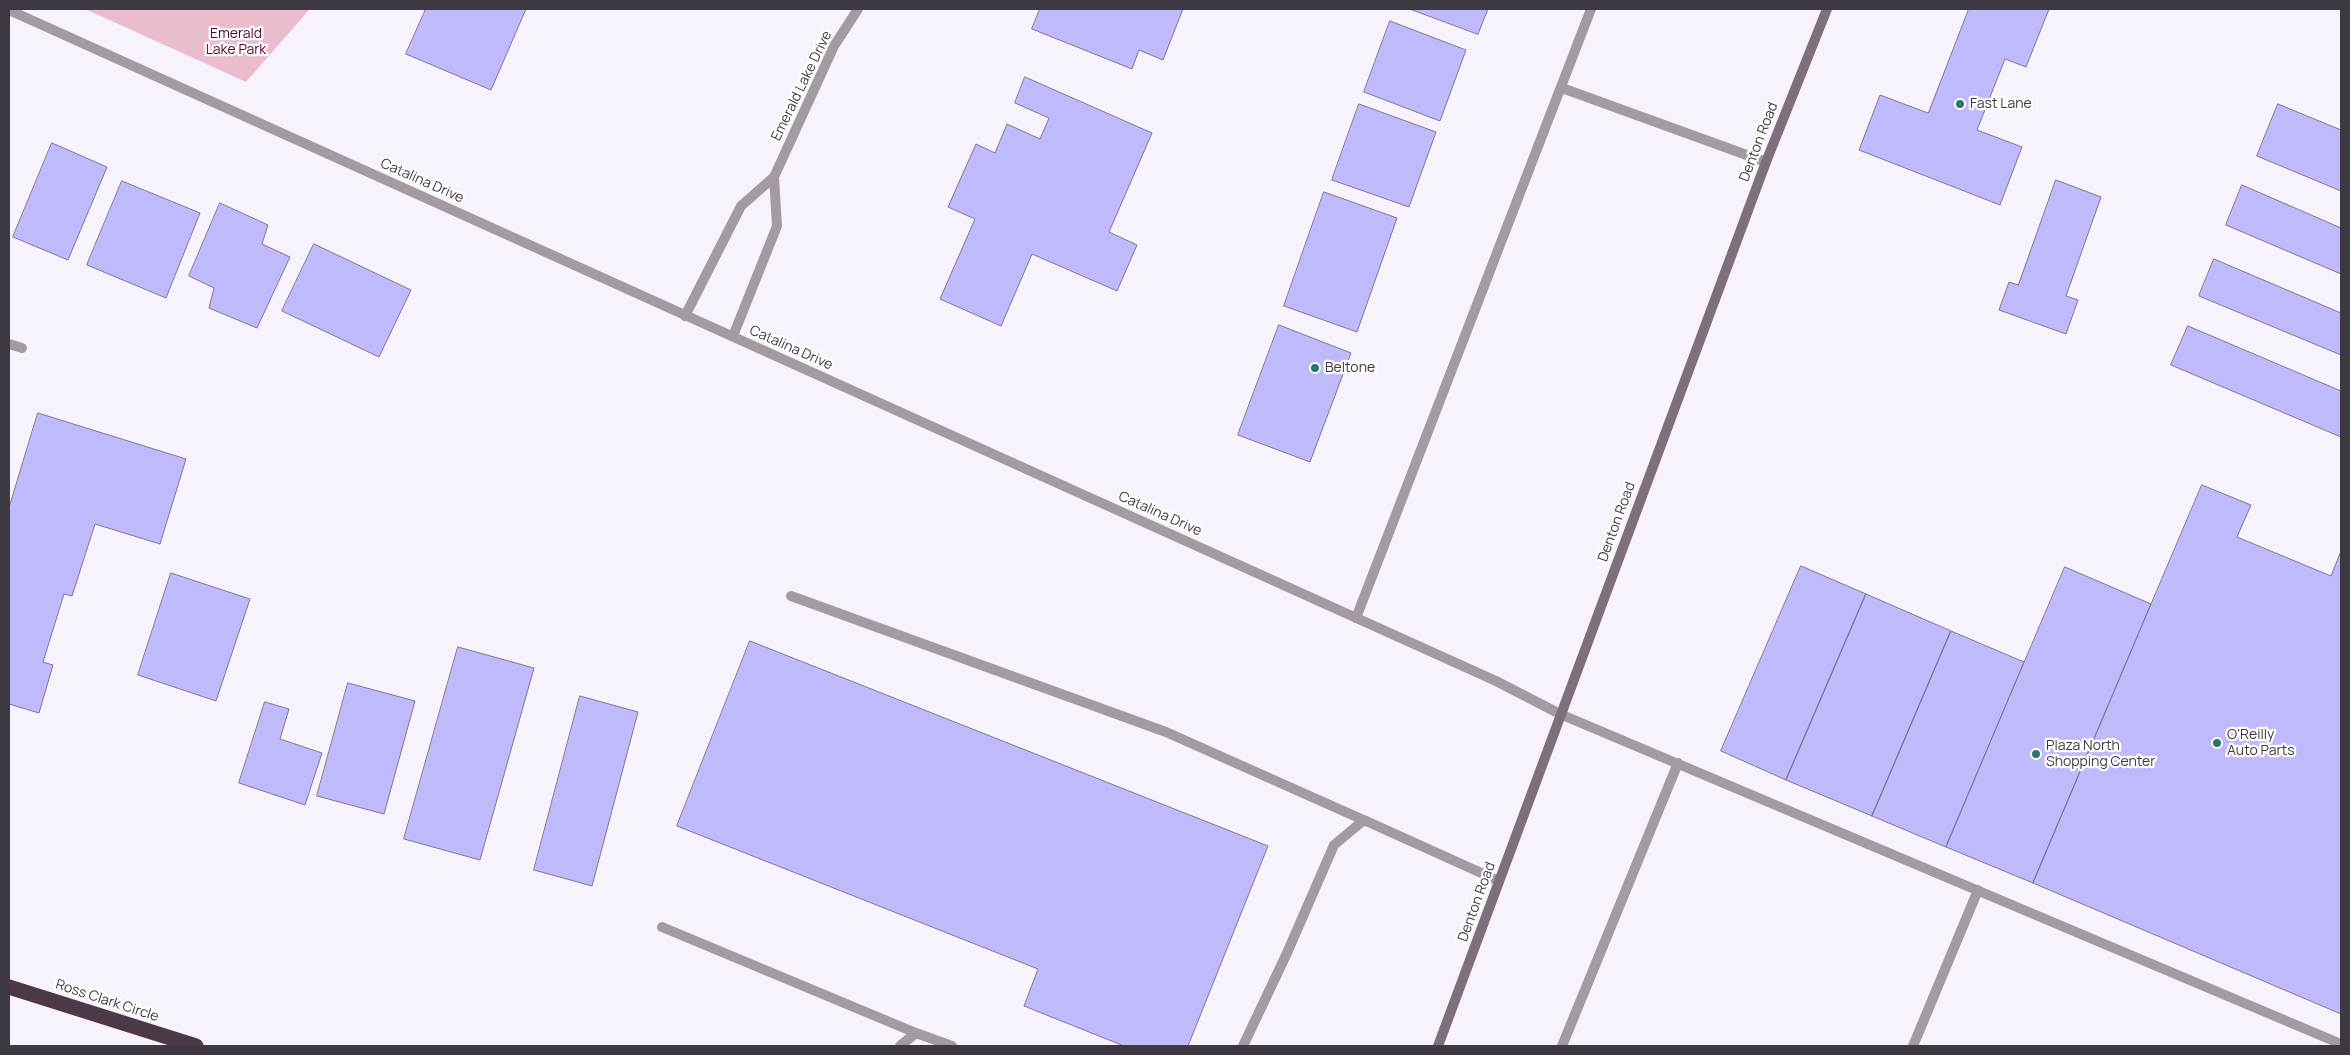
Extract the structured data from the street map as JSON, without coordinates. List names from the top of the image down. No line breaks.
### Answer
{"streets":{"highway":["Ross Clark Circle"],"street":["Emerald Lake Drive","Denton Road","Catalina Drive"]},"crossings":[["Emerald Lake Drive","Catalina Drive"],["Denton Road","Catalina Drive"]],"parks":["Emerald Lake Park"],"places":["Fast Lane","Beltone","O'Reilly Auto Parts","Plaza North Shopping Center"]}
